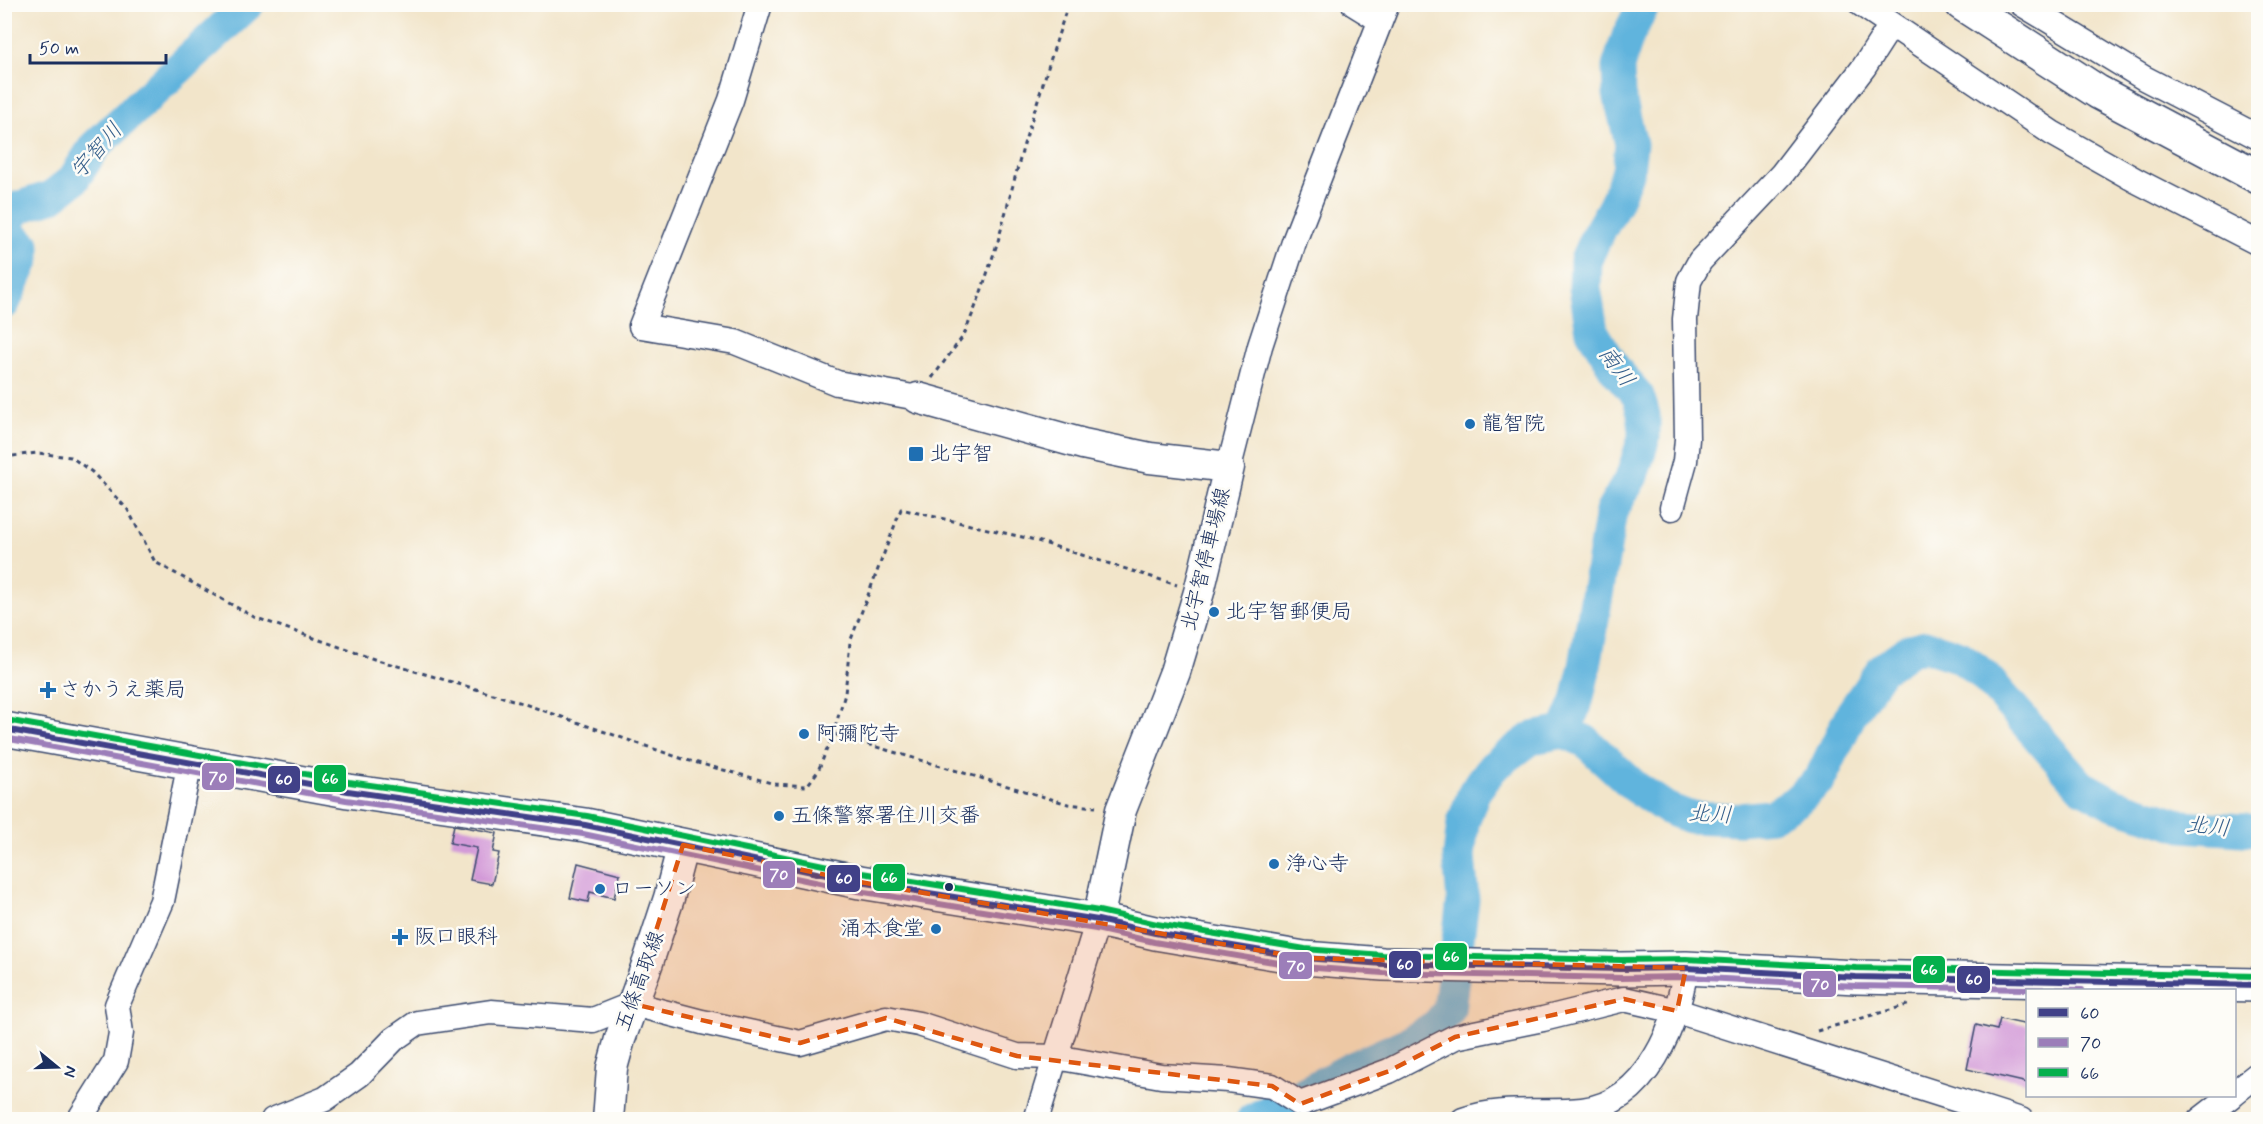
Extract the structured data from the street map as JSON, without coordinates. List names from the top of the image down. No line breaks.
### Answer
{"streets":{"main road":["北宇智停車場線","五條高取線"]},"water":["宇智川","南川","北川"],"places":{"other":["龍智院","北宇智郵便局","阿彌陀寺","五條警察署住川交番","浄心寺","ローソン","涌本食堂"],"transit":["北宇智"],"health":["さかうえ薬局","阪口眼科"]},"lines":["transit line 66","transit line 60","transit line 70"],"legend":["60","70","66"],"scale_bar":"50 m","north":"right"}
